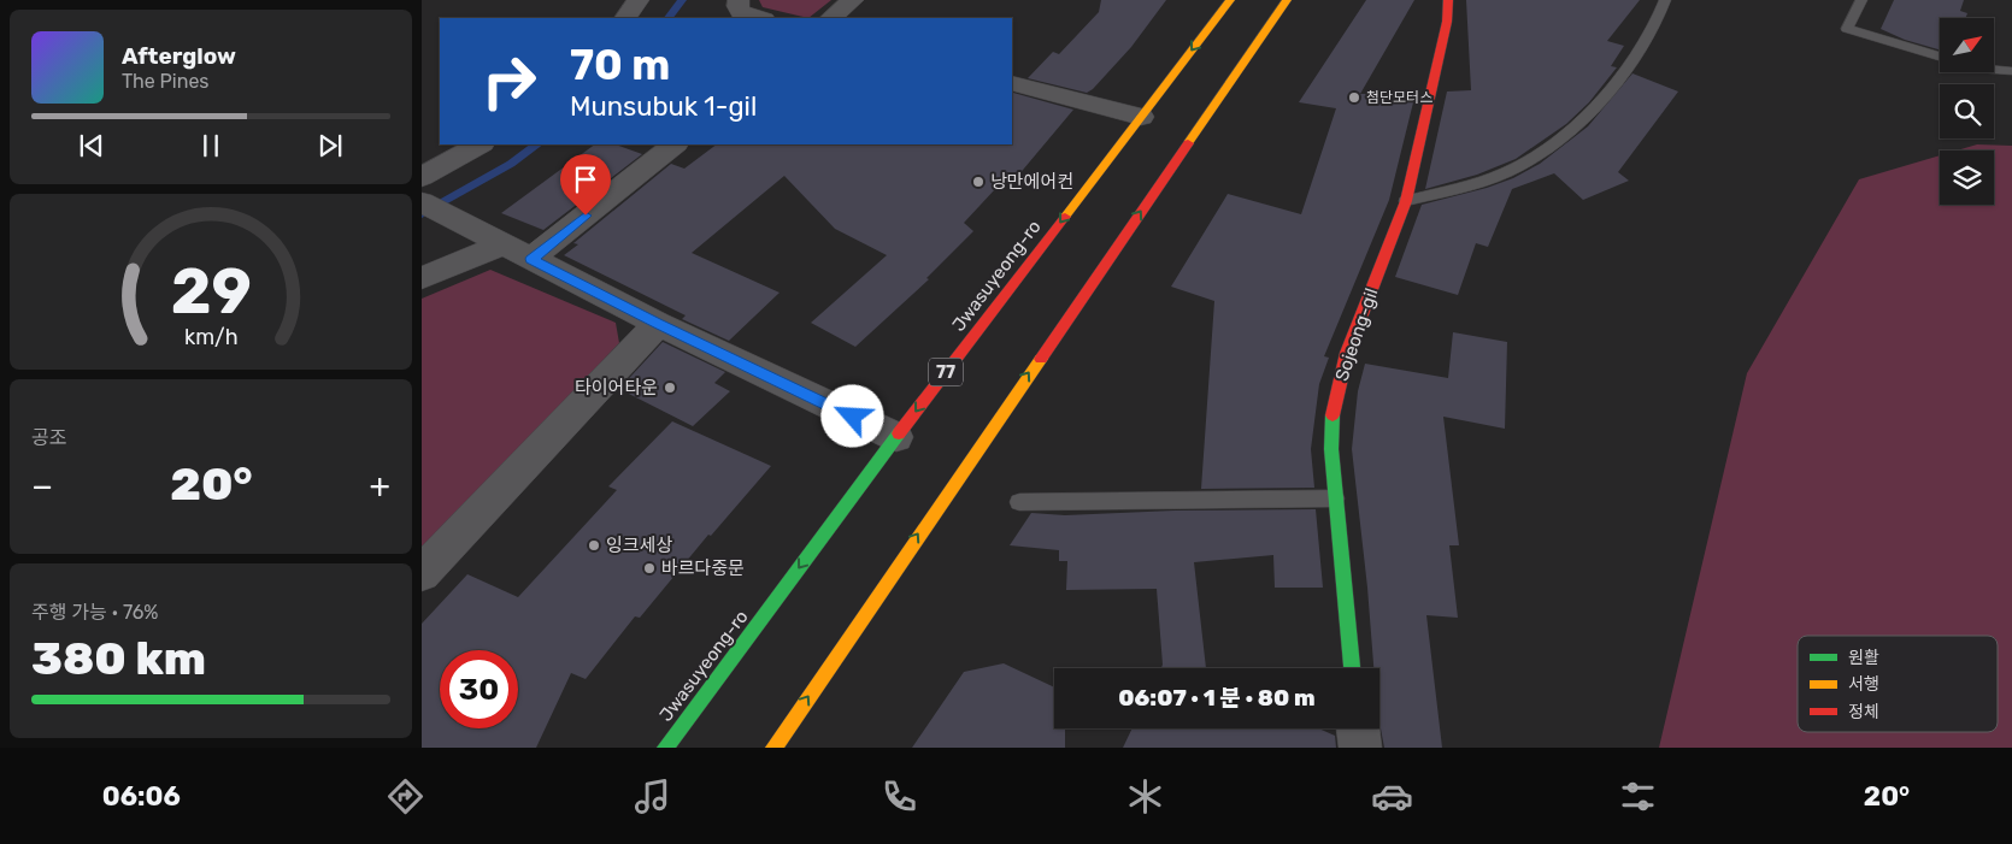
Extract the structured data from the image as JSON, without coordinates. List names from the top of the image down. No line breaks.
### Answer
{"streets":{"main road":["Jwasuyeong-ro","Sojeong-gil","77"]},"places":["첨단모터스","낭만에어컨","타이어타운","잉크세상","바르다중문"],"legend":["원활","서행","정체"],"north":"top right","page":{"turn":["70 m","Munsubuk 1-gil"],"song":["Afterglow","The Pines"],"tile":["공조",["주행 가능 · 76%","380 km"]],"heat":["−","20°","+"],"limit":"30","trip":"06:07 · 1 분 · 80 m","tabs":["06:06","20°"],"gauge":["29","km/h"]}}
